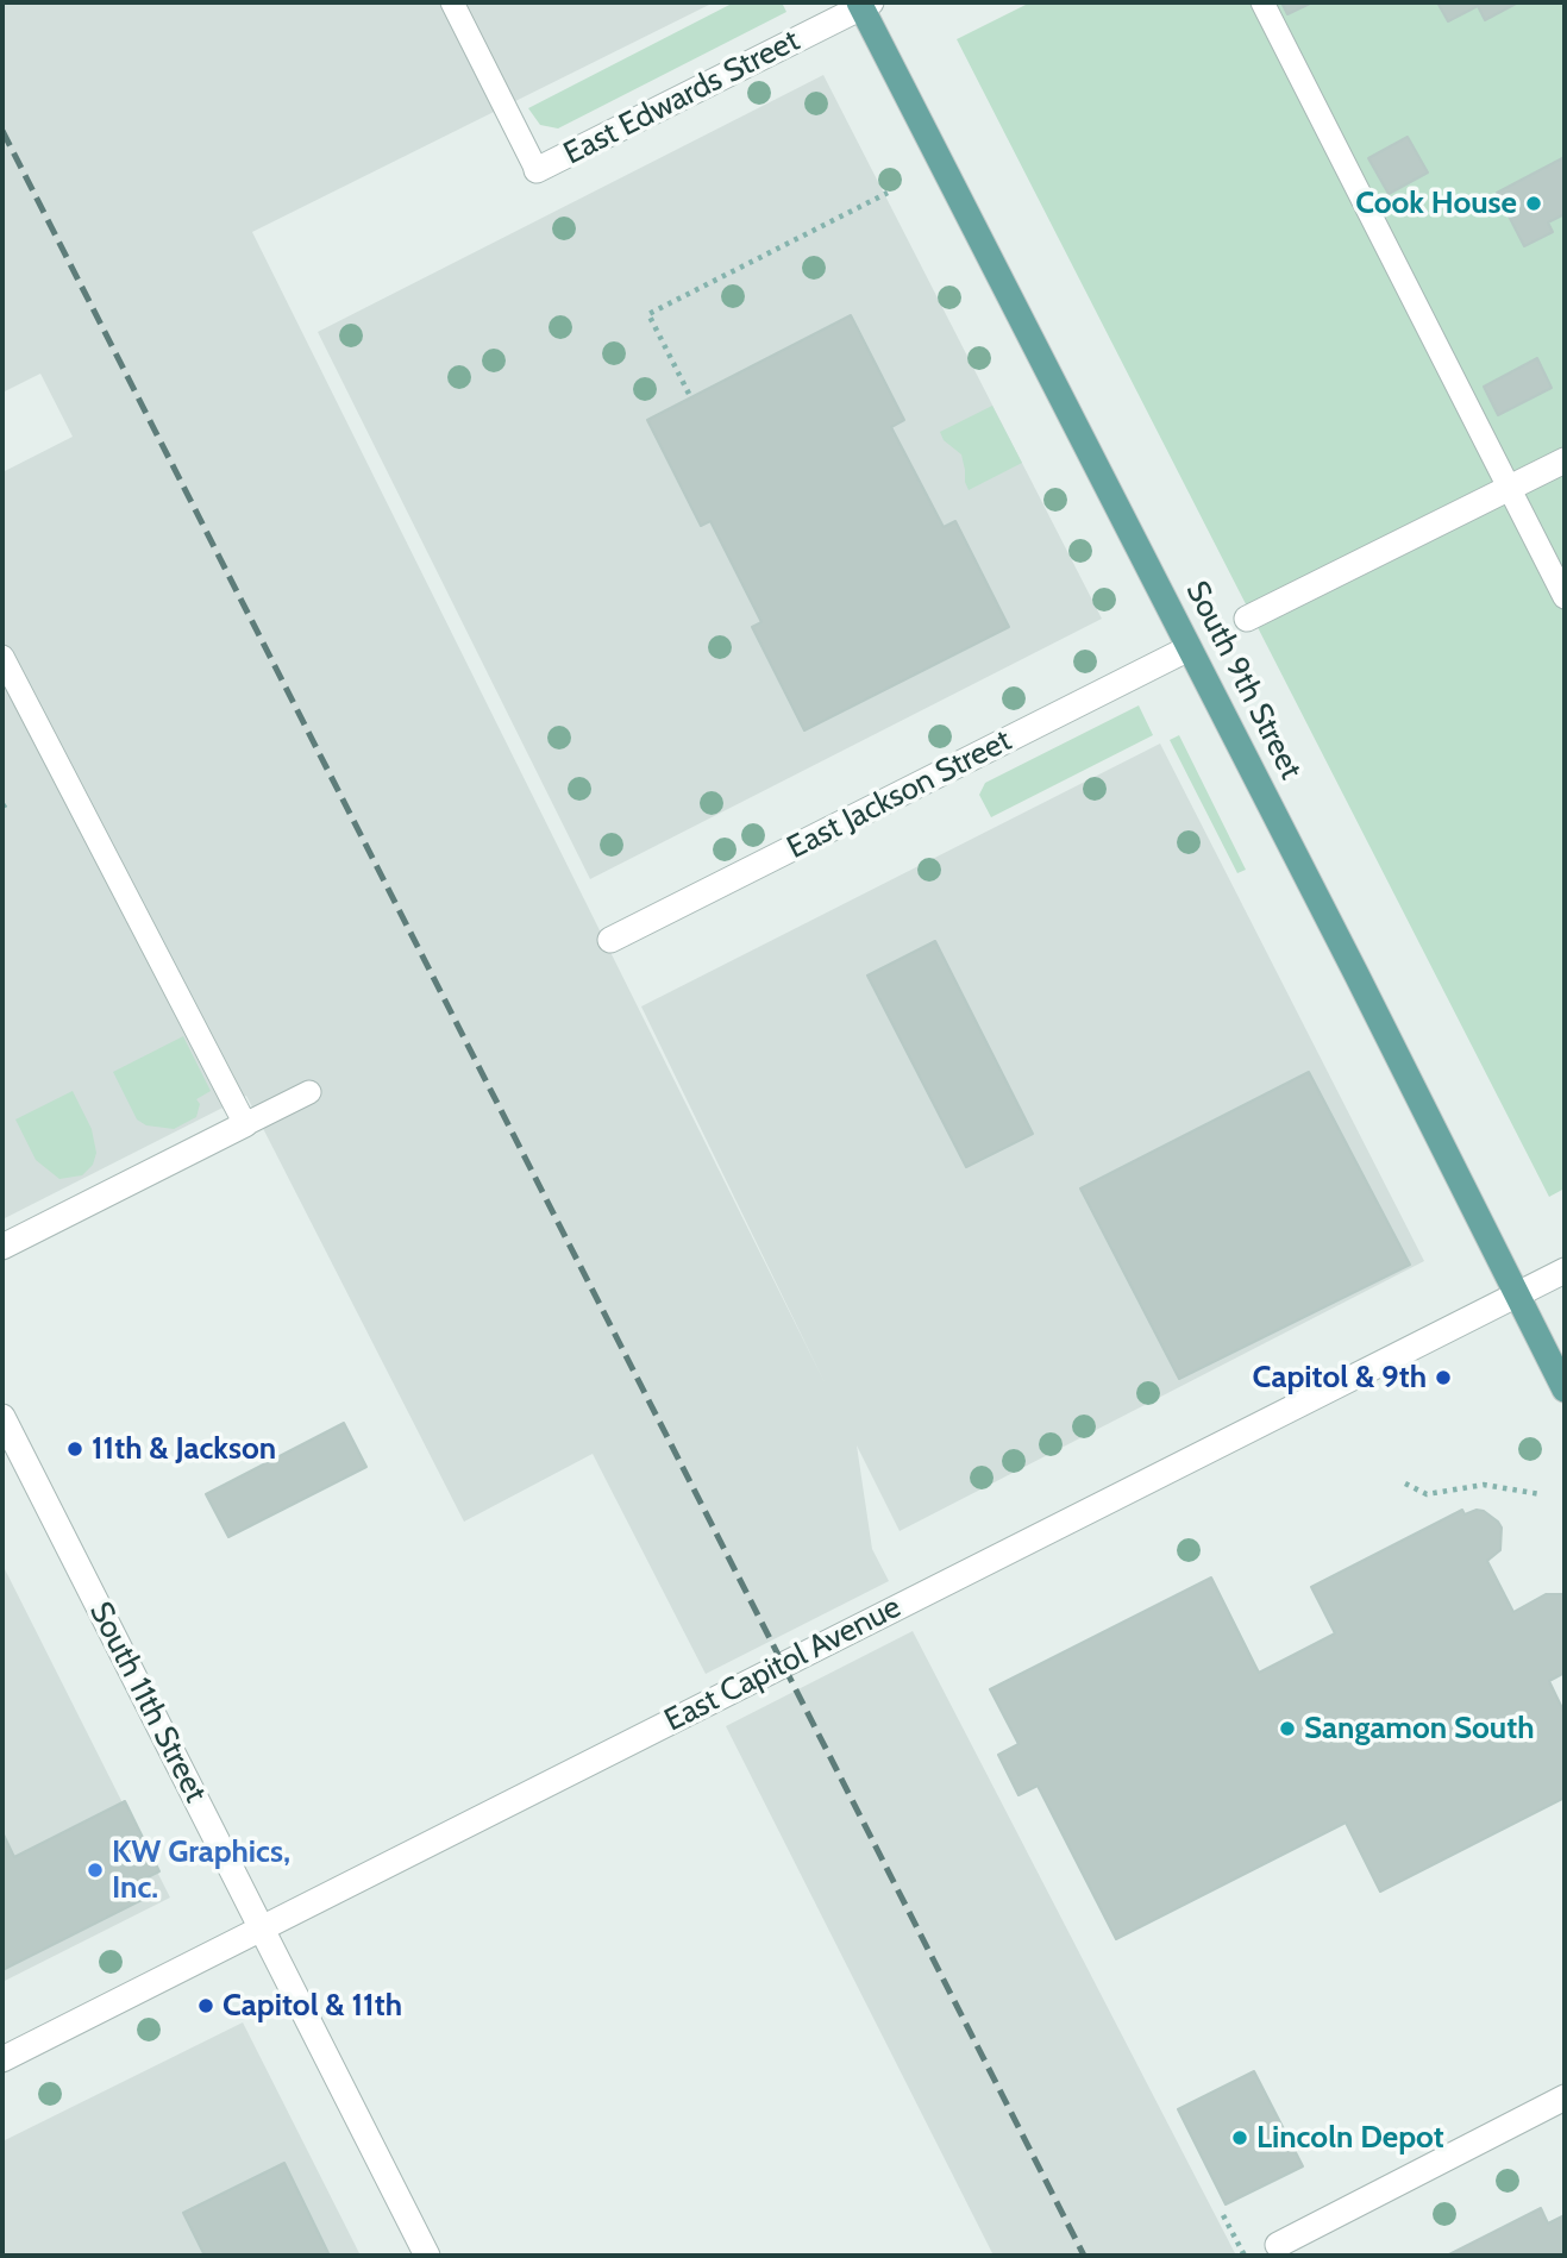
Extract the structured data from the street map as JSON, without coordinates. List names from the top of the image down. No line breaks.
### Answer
{"streets":{"main road":["South 9th Street"],"street":["East Edwards Street","East Jackson Street","East Capitol Avenue","South 11th Street"]},"crossings":[["East Edwards Street","South 9th Street"],["South 9th Street","East Jackson Street"],["South 9th Street","East Capitol Avenue"],["East Capitol Avenue","South 11th Street"]],"places":["Cook House","Capitol & 9th","11th & Jackson","Sangamon South","KW Graphics, Inc.","Capitol & 11th","Lincoln Depot"]}
